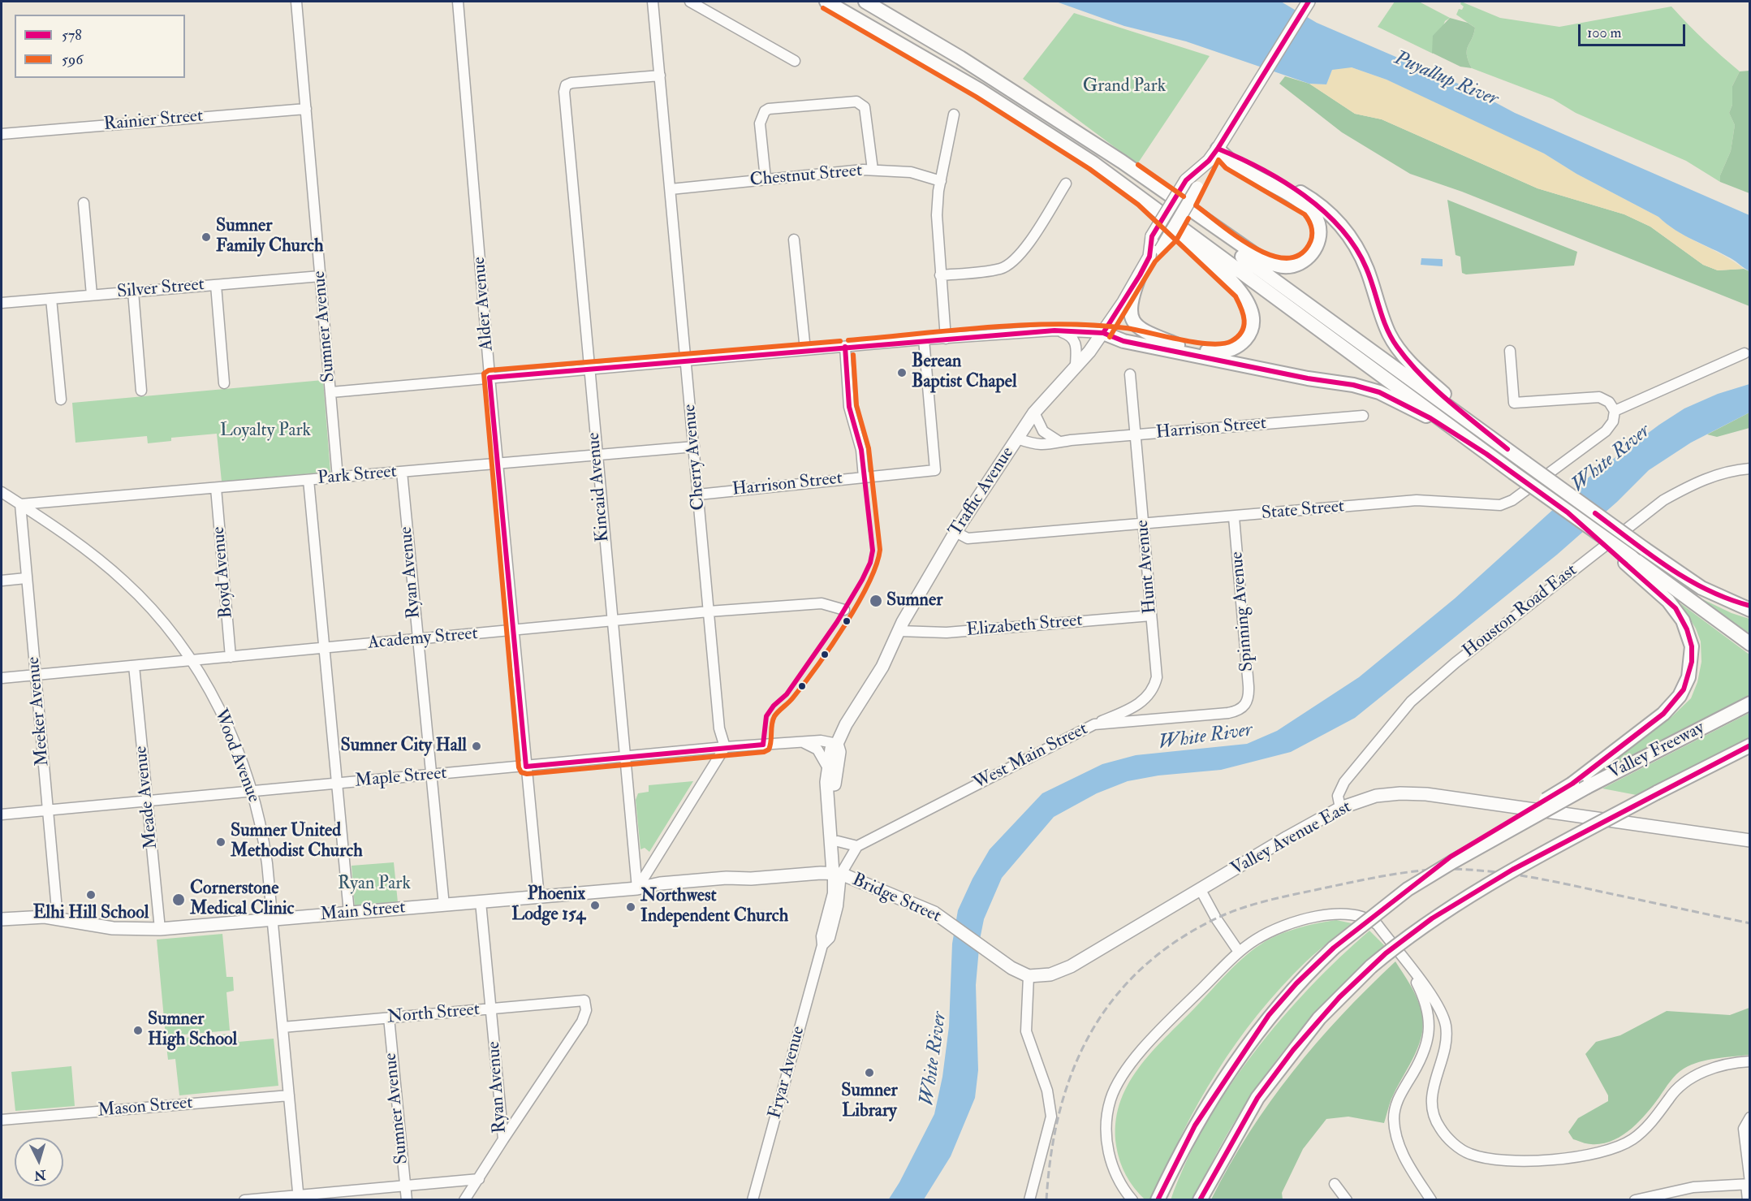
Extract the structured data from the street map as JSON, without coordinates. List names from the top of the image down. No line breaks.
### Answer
{"streets":{"highway":["Valley Freeway"],"main road":["Traffic Avenue","Valley Avenue East","Bridge Street","Main Street"],"street":["Rainier Street","Chestnut Street","Silver Street","Alder Avenue","Sumner Avenue","Harrison Street","Cherry Avenue","Park Street","Kincaid Avenue","State Street","Hunt Avenue","Boyd Avenue","Ryan Avenue","Spinning Avenue","Houston Road East","Elizabeth Street","Academy Street","Meeker Avenue","Wood Avenue","West Main Street","Maple Street","Meade Avenue","North Street","Fryar Avenue","Mason Street"]},"crossings":[["Rainier Street","Sumner Avenue"],["Chestnut Street","Cherry Avenue"],["Silver Street","Sumner Avenue"],["Alder Avenue","Park Street"],["Alder Avenue","Academy Street"],["Alder Avenue","Maple Street"],["Alder Avenue","Main Street"],["Sumner Avenue","Park Street"],["Sumner Avenue","North Street"],["Harrison Street","Cherry Avenue"],["Harrison Street","Traffic Avenue"],["Harrison Street","Hunt Avenue"],["Cherry Avenue","Park Street"],["Cherry Avenue","Kincaid Avenue"],["Cherry Avenue","Academy Street"],["Cherry Avenue","Maple Street"],["Park Street","Kincaid Avenue"],["Park Street","Boyd Avenue"],["Park Street","Ryan Avenue"],["Park Street","Meeker Avenue"],["Park Street","Wood Avenue"],["Kincaid Avenue","Academy Street"],["Kincaid Avenue","Maple Street"],["Kincaid Avenue","Main Street"],["Traffic Avenue","State Street"],["Traffic Avenue","Elizabeth Street"],["Traffic Avenue","Maple Street"],["Traffic Avenue","Bridge Street"],["Traffic Avenue","Main Street"],["Traffic Avenue","Fryar Avenue"],["State Street","Hunt Avenue"],["State Street","Spinning Avenue"],["Hunt Avenue","Elizabeth Street"],["Hunt Avenue","West Main Street"],["Boyd Avenue","Academy Street"],["Ryan Avenue","Academy Street"],["Ryan Avenue","Maple Street"],["Ryan Avenue","Main Street"],["Ryan Avenue","North Street"],["Spinning Avenue","West Main Street"],["Houston Road East","Valley Avenue East"],["Academy Street","Meeker Avenue"],["Academy Street","Wood Avenue"],["Academy Street","Meade Avenue"],["Meeker Avenue","Wood Avenue"],["Meeker Avenue","Maple Street"],["Meeker Avenue","Main Street"],["Wood Avenue","Maple Street"],["Wood Avenue","Main Street"],["Wood Avenue","North Street"],["Wood Avenue","Mason Street"],["Maple Street","Meade Avenue"],["Meade Avenue","Main Street"],["Valley Avenue East","Bridge Street"],["Bridge Street","Main Street"],["Bridge Street","Fryar Avenue"],["Main Street","Fryar Avenue"]],"water":["Puyallup River","White River"],"parks":["Grand Park","Loyalty Park","Ryan Park"],"places":["Sumner Family Church","Berean Baptist Chapel","Sumner","Sumner City Hall","Sumner United Methodist Church","Elhi Hill School","Cornerstone Medical Clinic","Phoenix Lodge 154","Northwest Independent Church","Sumner High School","Sumner Library"],"lines":["transit line 578","transit line 596"],"legend":["578","596"],"scale_bar":"100 m","north":"bottom"}
